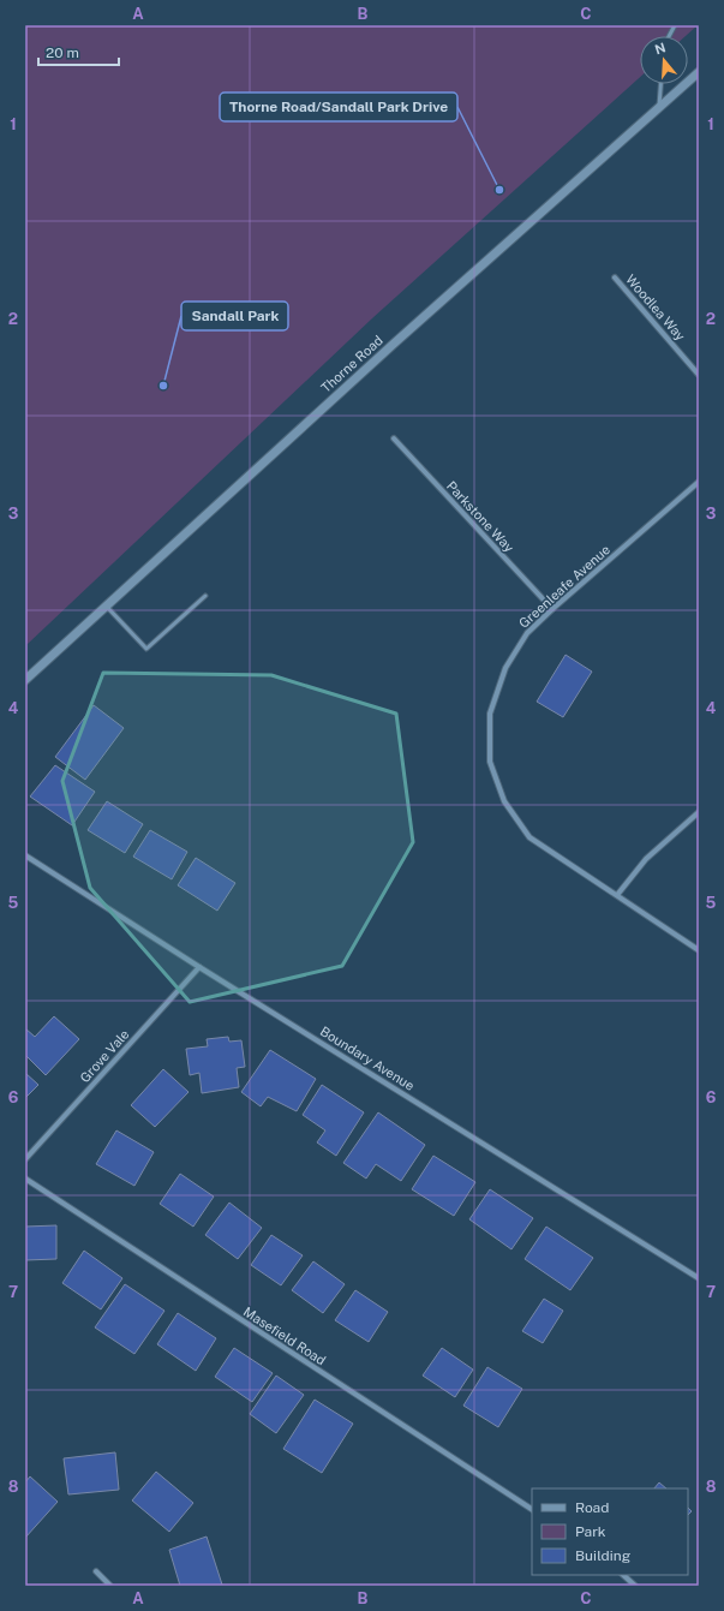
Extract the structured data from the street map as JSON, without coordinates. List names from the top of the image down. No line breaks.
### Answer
{"streets":{"street":["Woodlea Way","Thorne Road","Parkstone Way","Greenleafe Avenue","Grove Vale","Boundary Avenue","Masefield Road"]},"crossings":[["Parkstone Way","Greenleafe Avenue"],["Grove Vale","Boundary Avenue"]],"places":["Thorne Road/Sandall Park Drive","Sandall Park"],"legend":["Road","Park","Building"],"scale_bar":"20 m","north":"top","grid":{"columns":["A","B","C"],"rows":["1","2","3","4","5","6","7","8"]}}
